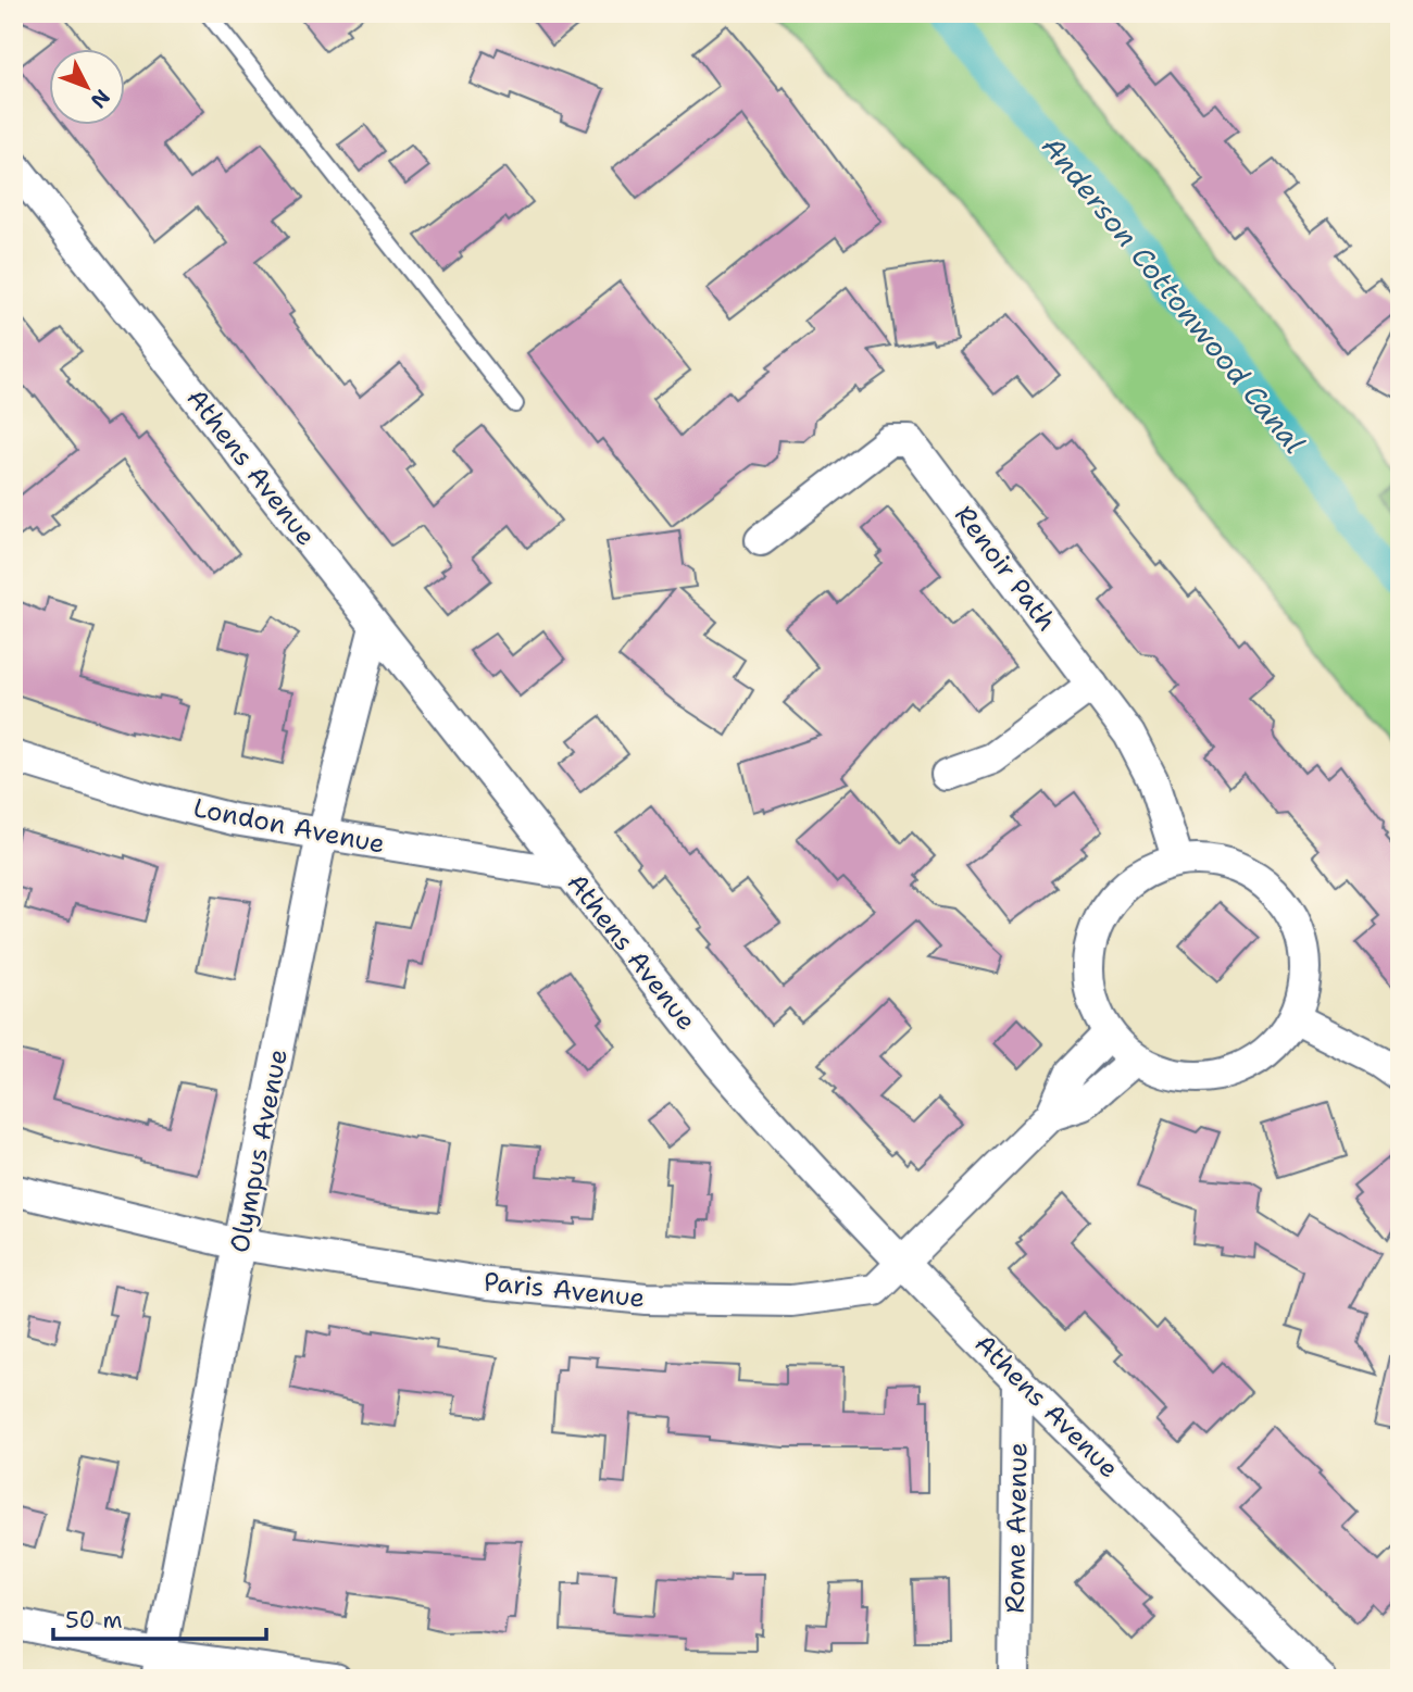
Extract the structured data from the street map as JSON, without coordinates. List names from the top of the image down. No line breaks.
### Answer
{"streets":{"street":["Athens Avenue","Renoir Path","London Avenue","Olympus Avenue","Paris Avenue","Rome Avenue"]},"crossings":[["Athens Avenue","London Avenue"],["Athens Avenue","Olympus Avenue"],["Athens Avenue","Paris Avenue"],["Athens Avenue","Rome Avenue"],["Renoir Path","Paris Avenue"],["London Avenue","Olympus Avenue"],["Olympus Avenue","Paris Avenue"]],"water":["Anderson Cottonwood Canal"],"scale_bar":"50 m","north":"bottom right"}
